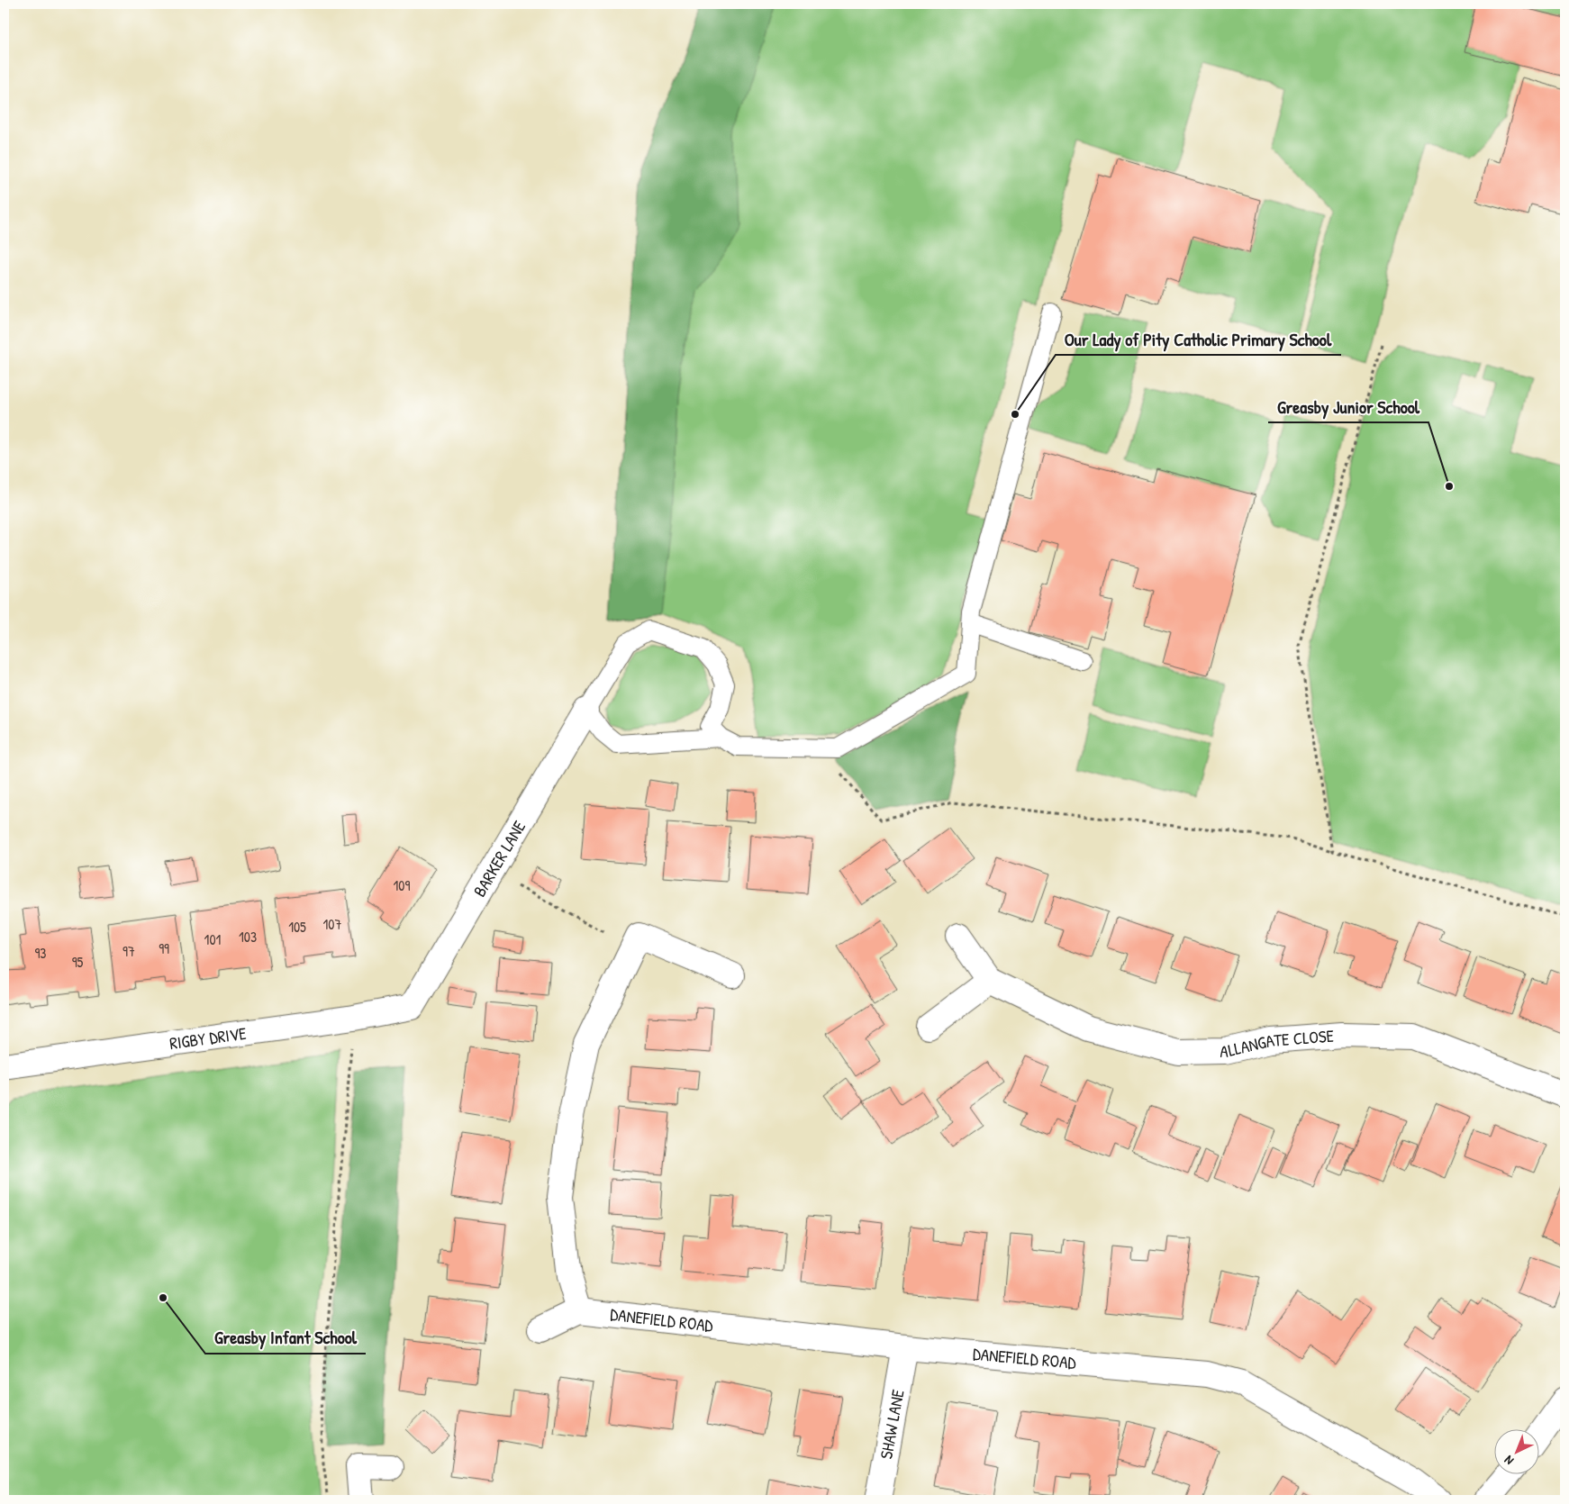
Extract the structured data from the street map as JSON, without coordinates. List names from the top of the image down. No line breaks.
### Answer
{"streets":{"street":["BARKER LANE","RIGBY DRIVE","ALLANGATE CLOSE","DANEFIELD ROAD","SHAW LANE"]},"crossings":[["BARKER LANE","RIGBY DRIVE"],["DANEFIELD ROAD","SHAW LANE"]],"places":["Our Lady of Pity Catholic Primary School","Greasby Junior School","Greasby Infant School"],"house_numbers":["109","107","105","103","101","99","97","93","95"],"north":"bottom left"}
